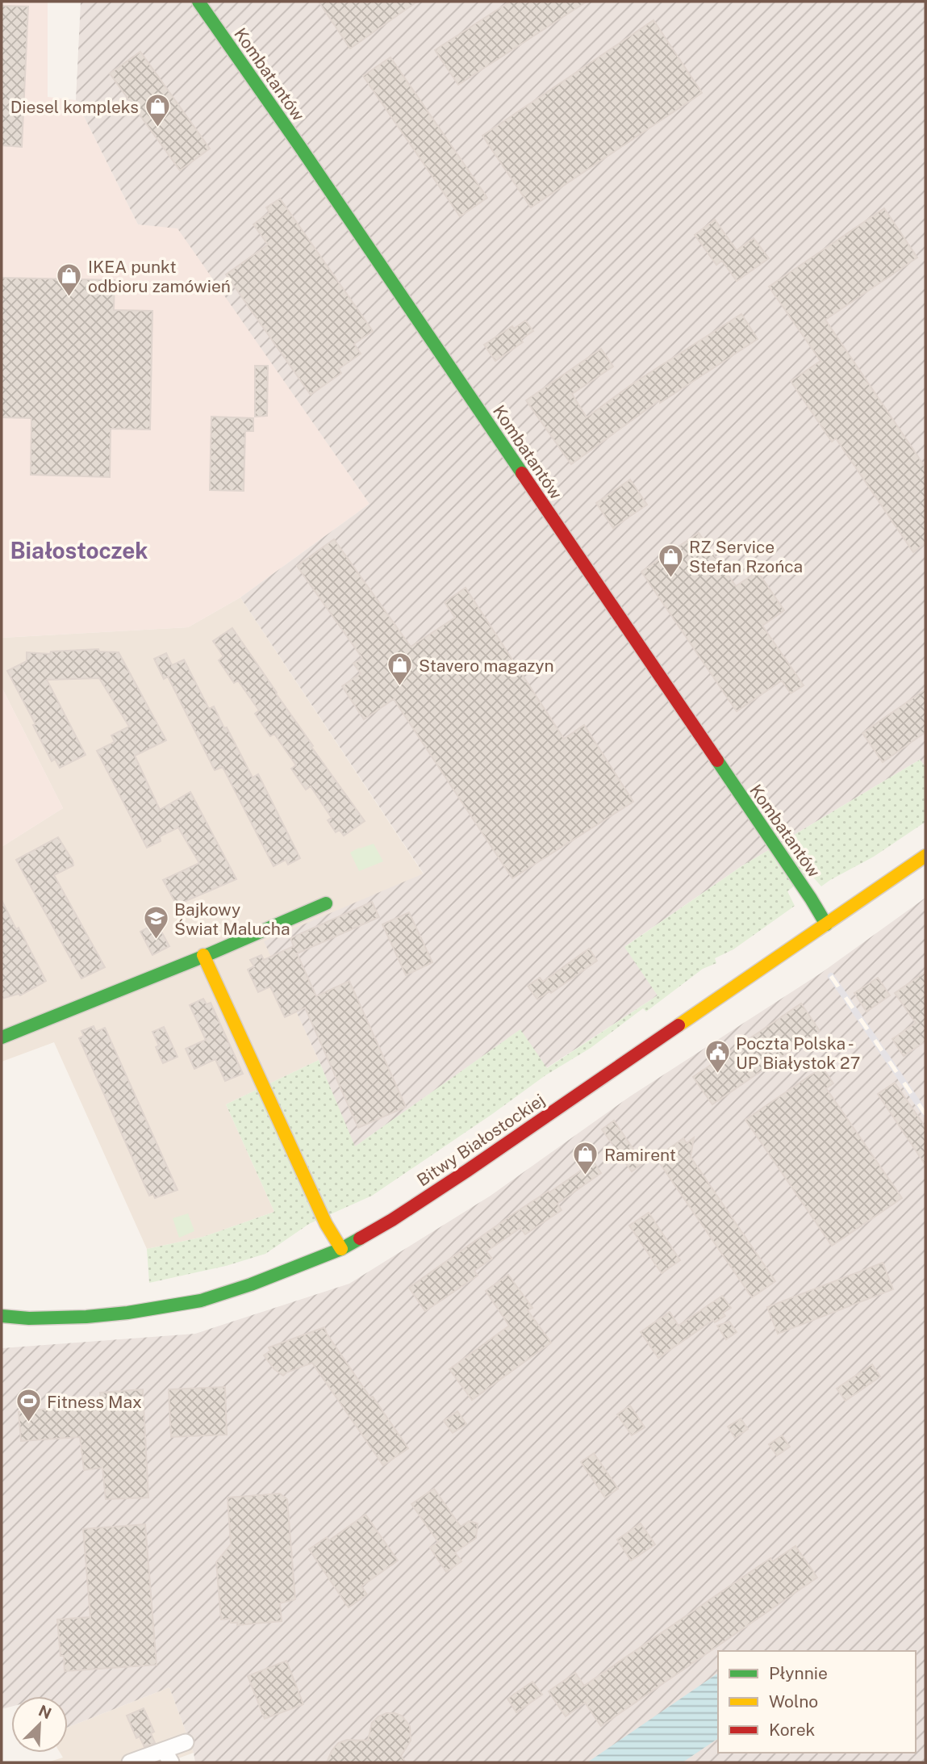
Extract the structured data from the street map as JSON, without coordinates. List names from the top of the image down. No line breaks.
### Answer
{"streets":{"street":["Kombatantów","Bitwy Białostockiej"]},"crossings":[["Kombatantów","Bitwy Białostockiej"]],"districts":["Białostoczek"],"places":{"shop":["Diesel kompleks","IKEA punkt odbioru zamówień","RZ Service Stefan Rzońca","Stavero magazyn","Ramirent"],"school or university":["Bajkowy Świat Malucha"],"public building":["Poczta Polska - UP Białystok 27"],"sports":["Fitness Max"]},"legend":["Płynnie","Wolno","Korek"],"north":"top right"}
